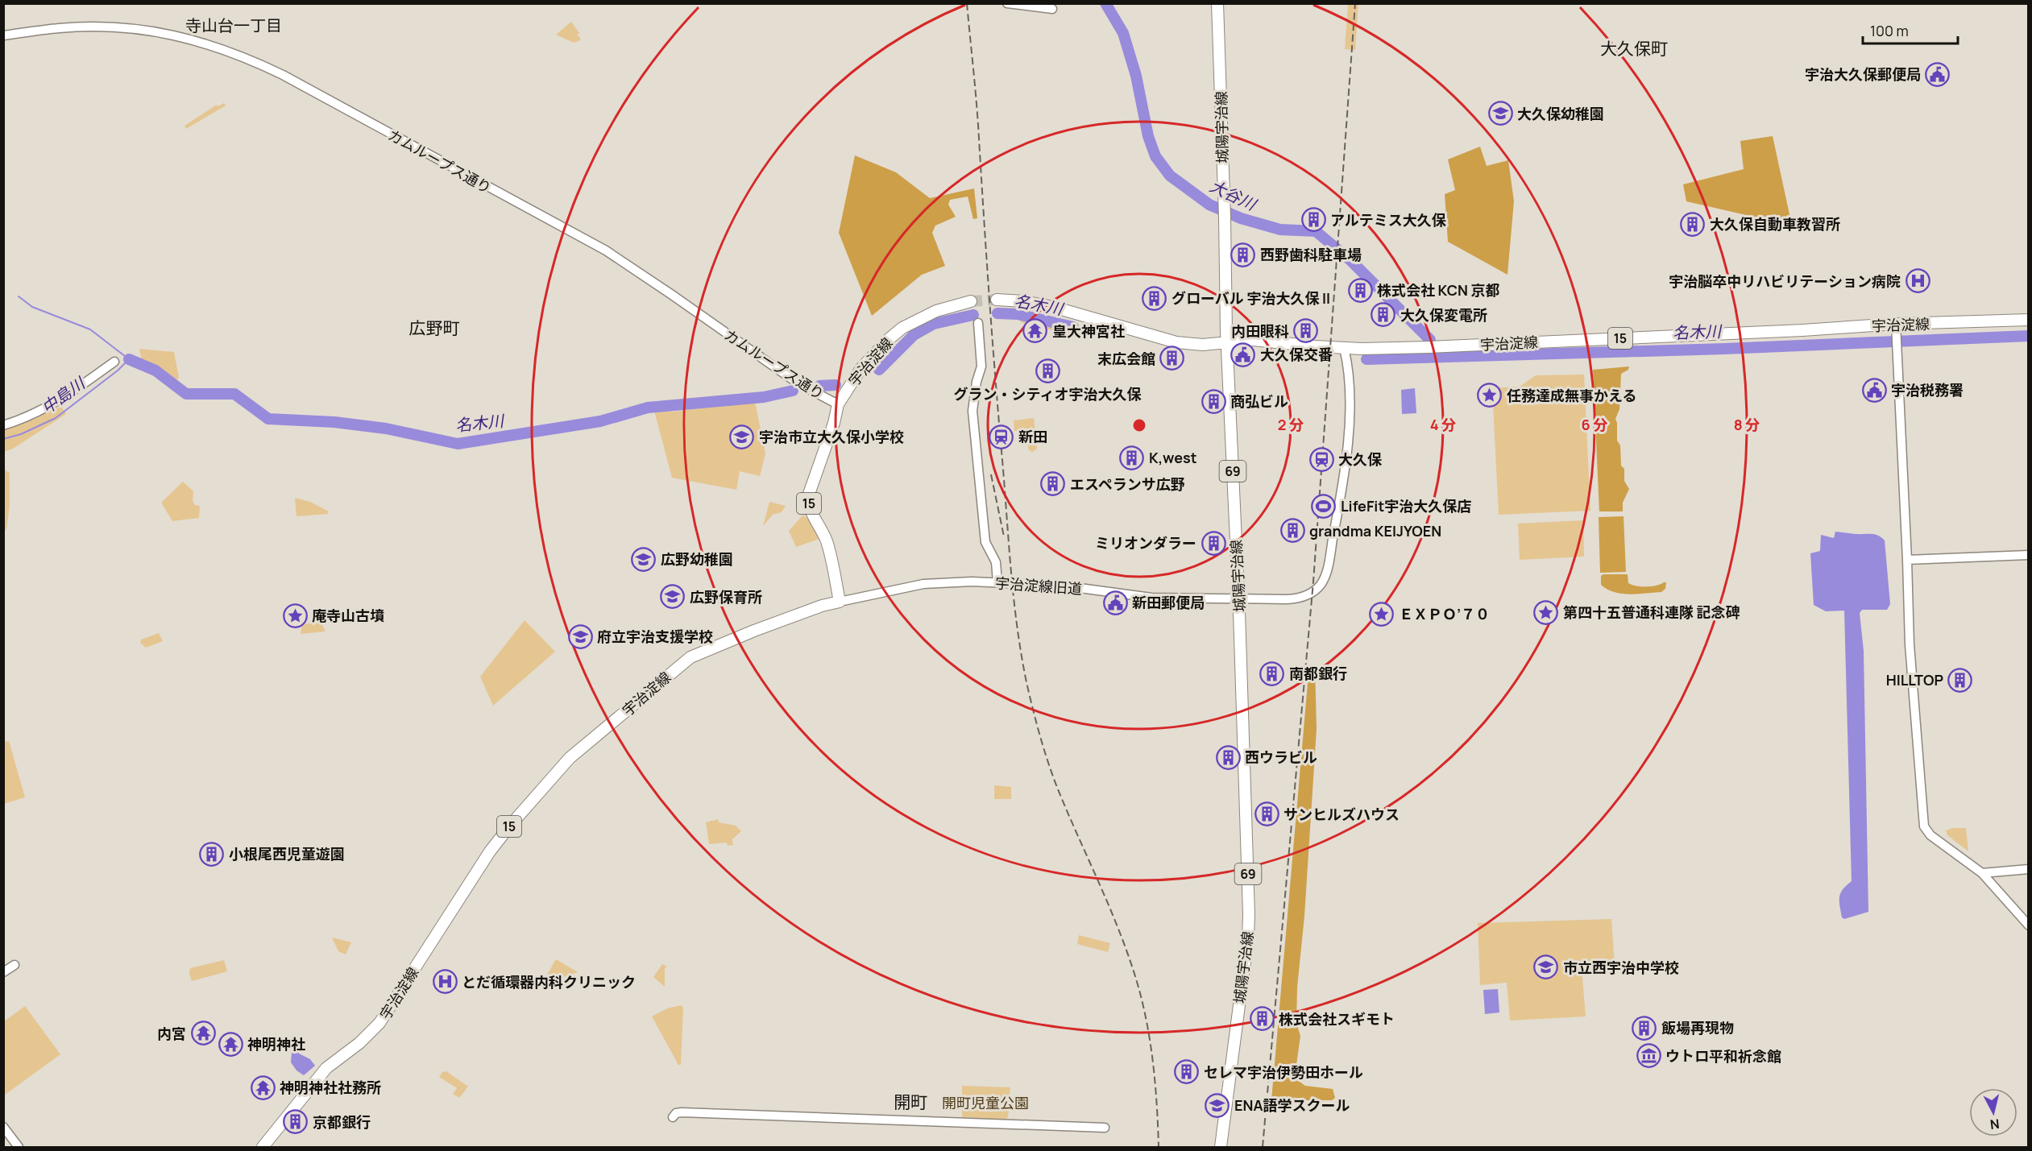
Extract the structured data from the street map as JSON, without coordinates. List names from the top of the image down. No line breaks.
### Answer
{"streets":{"main road":["城陽宇治線","宇治淀線","15","69"],"street":["カムループス通り","宇治淀線旧道"]},"crossings":[["城陽宇治線","宇治淀線"],["城陽宇治線","宇治淀線旧道"],["カムループス通り","宇治淀線"],["宇治淀線","宇治淀線旧道"]],"districts":["寺山台一丁目","大久保町","広野町","開町"],"water":["大谷川","名木川","中島川"],"parks":["開町児童公園"],"places":{"public building":["宇治大久保郵便局","大久保交番","宇治税務署","新田郵便局"],"school or university":["大久保幼稚園","宇治市立大久保小学校","広野幼稚園","広野保育所","府立宇治支援学校","市立西宇治中学校","ENA語学スクール"],"building":["アルテミス大久保","大久保自動車教習所","西野歯科駐車場","株式会社 KCN 京都","グローバル 宇治大久保 II","大久保変電所","内田眼科","末広会館","グラン・シティオ宇治大久保","商弘ビル","K,west","エスペランサ広野","grandma KEIJYOEN","ミリオンダラー","南都銀行","HILLTOP","西ウラビル","サンヒルズハウス","小根尾西児童遊園","株式会社スギモト","飯場再現物","セレマ宇治伊勢田ホール","京都銀行"],"hospital":["宇治脳卒中リハビリテーション病院","とだ循環器内科クリニック"],"temple":["皇大神宮社","内宮","神明神社","神明神社社務所"],"place":["任務達成無事かえる","第四十五普通科連隊 記念碑","ＥＸＰＯ’７０","庵寺山古墳"],"station":["新田","大久保"],"sports":["LifeFit宇治大久保店"],"museum":["ウトロ平和祈念館"]},"scale_bar":"100 m","north":"bottom","rings":["2 分","4 分","6 分","8 分"]}
